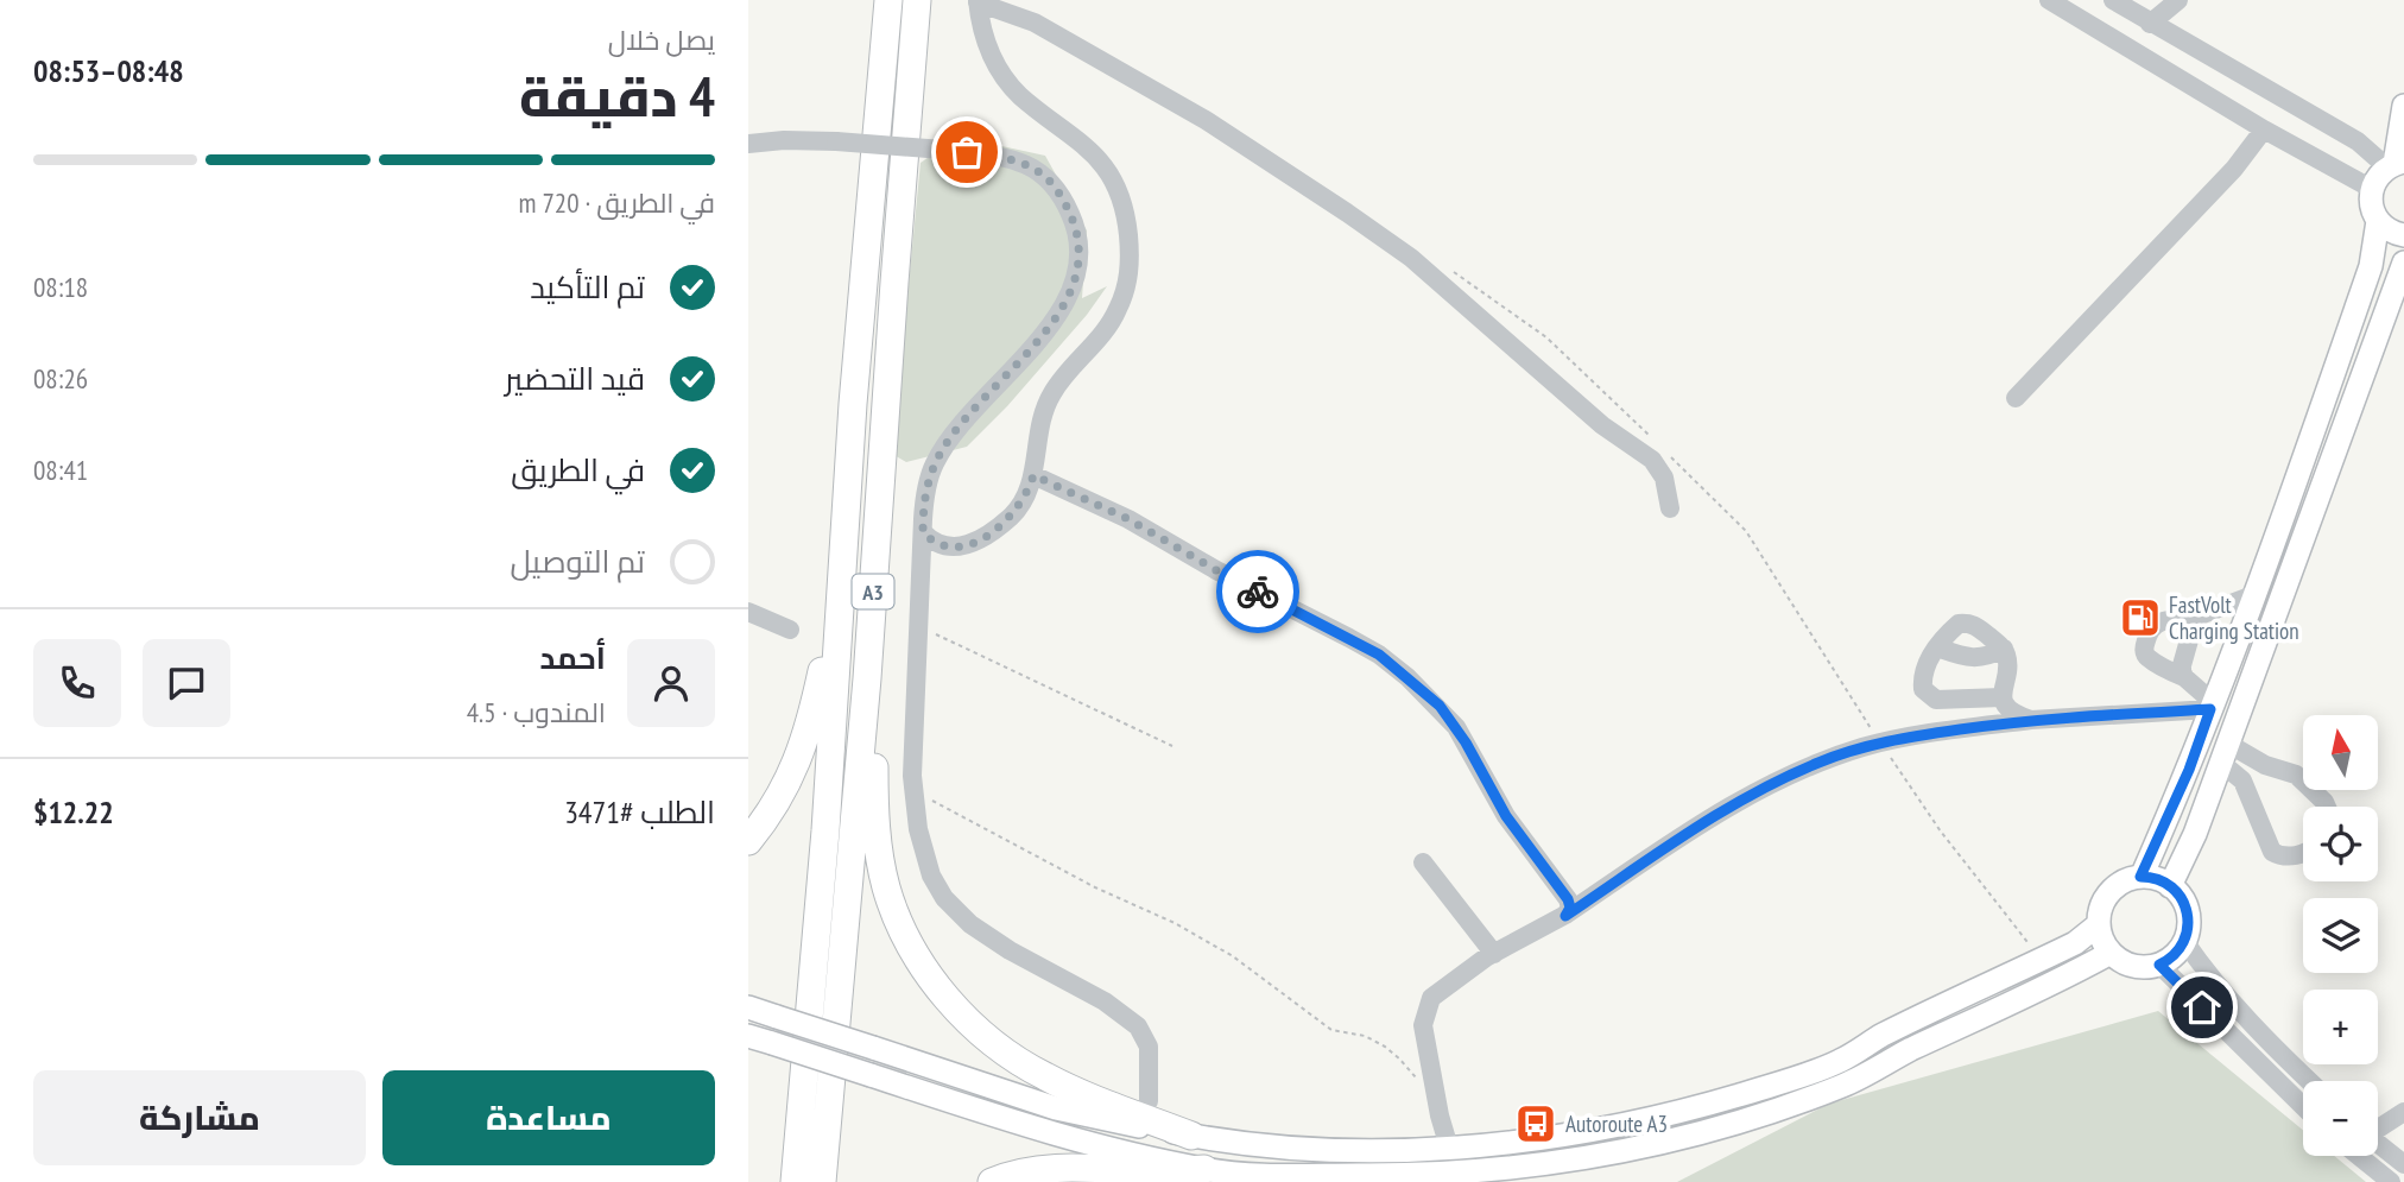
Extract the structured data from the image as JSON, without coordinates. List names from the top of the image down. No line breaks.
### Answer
{"streets":{"highway":["A3"]},"places":{"fuel station":["FastVolt Charging Station"],"bus stop":["Autoroute A3"]},"north":"top","page":{"heading":["4 دقيقة","يصل خلال","08:48–08:53"],"panel":["أحمد","المندوب · 4.5","الطلب #3471","$12.22"],"bar":"في الطريق · 720 m","list":[["تم التأكيد","08:18"],["قيد التحضير","08:26"],["في الطريق","08:41"],"تم التوصيل"],"map_buttons":["+","−"],"buttons":["مساعدة","مشاركة"]}}
